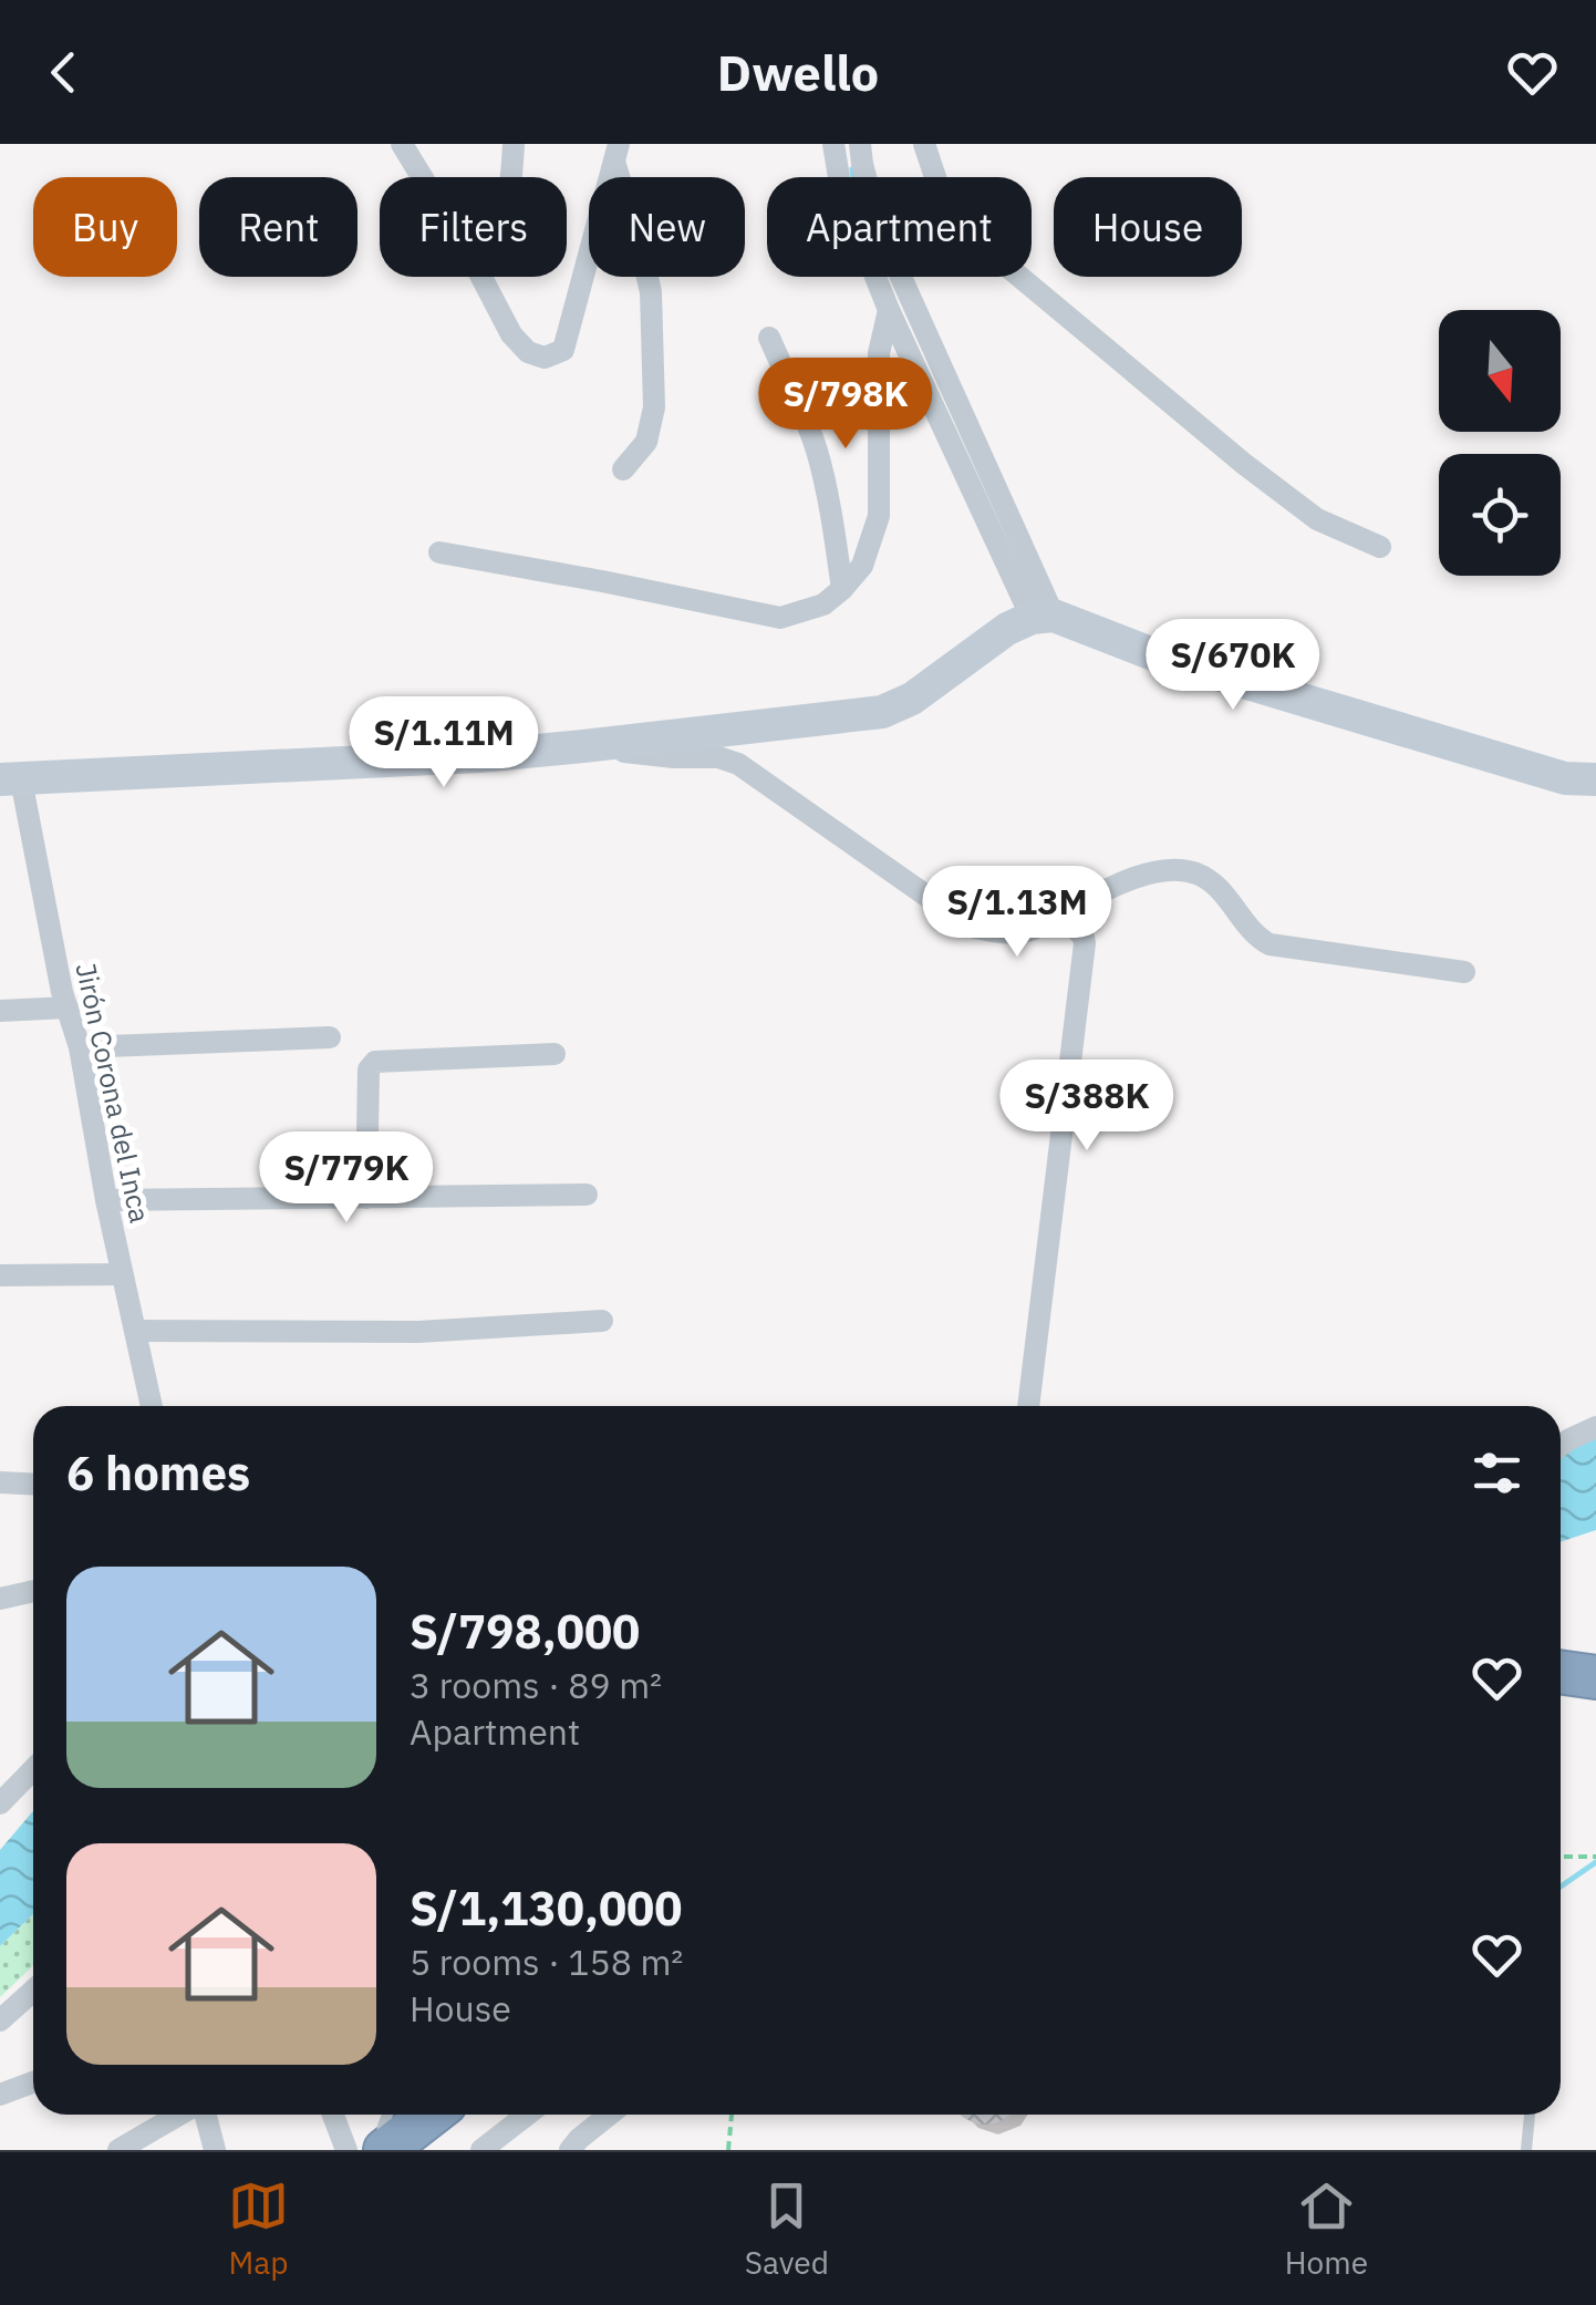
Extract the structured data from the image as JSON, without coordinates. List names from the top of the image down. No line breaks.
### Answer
{"streets":{"street":["Jirón Corona del Inca"]},"north":"bottom","page":{"header":"Dwello","chip":["Buy","Rent","Filters","New","Apartment","House"],"price":["S/798K","S/670K","S/1.11M","S/1.13M","S/388K","S/779K"],"heading":"6 homes","list":[{"name":"S/798,000","note":"3 rooms · 89 m² · Apartment"},{"name":"S/1,130,000","note":"5 rooms · 158 m² · House"}],"tabs":["Map","Saved","Home"]}}
